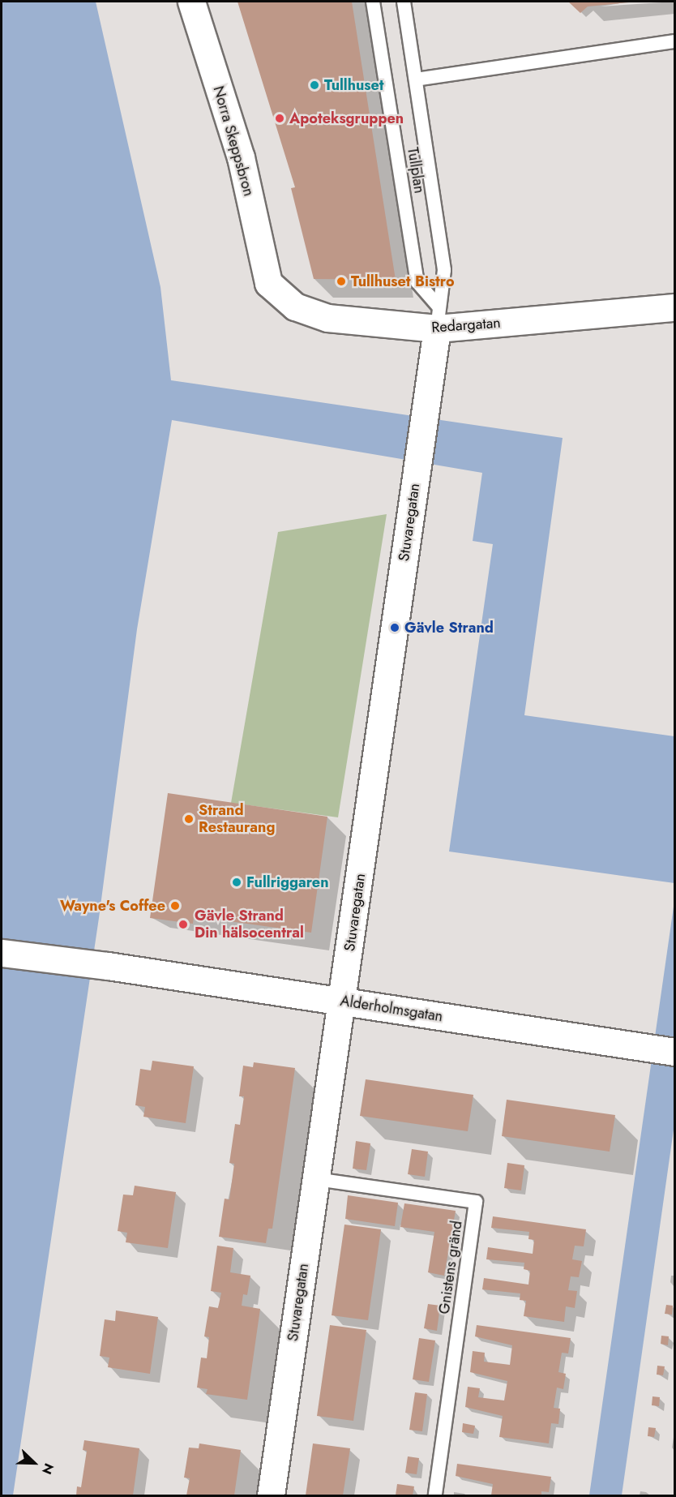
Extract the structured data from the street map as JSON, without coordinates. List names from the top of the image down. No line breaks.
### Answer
{"streets":{"street":["Norra Skeppsbron","Redargatan","Stuvaregatan","Alderholmsgatan"],"lane":["Tullplan","Gnistens gränd"]},"crossings":[["Norra Skeppsbron","Redargatan"],["Tullplan","Redargatan"],["Tullplan","Stuvaregatan"],["Redargatan","Stuvaregatan"],["Stuvaregatan","Alderholmsgatan"],["Stuvaregatan","Gnistens gränd"]],"places":["Tullhuset","Apoteksgruppen","Tullhuset Bistro","Gävle Strand","Strand Restaurang","Fullriggaren","Wayne's Coffee","Gävle Strand Din hälsocentral"],"north":"bottom right"}
